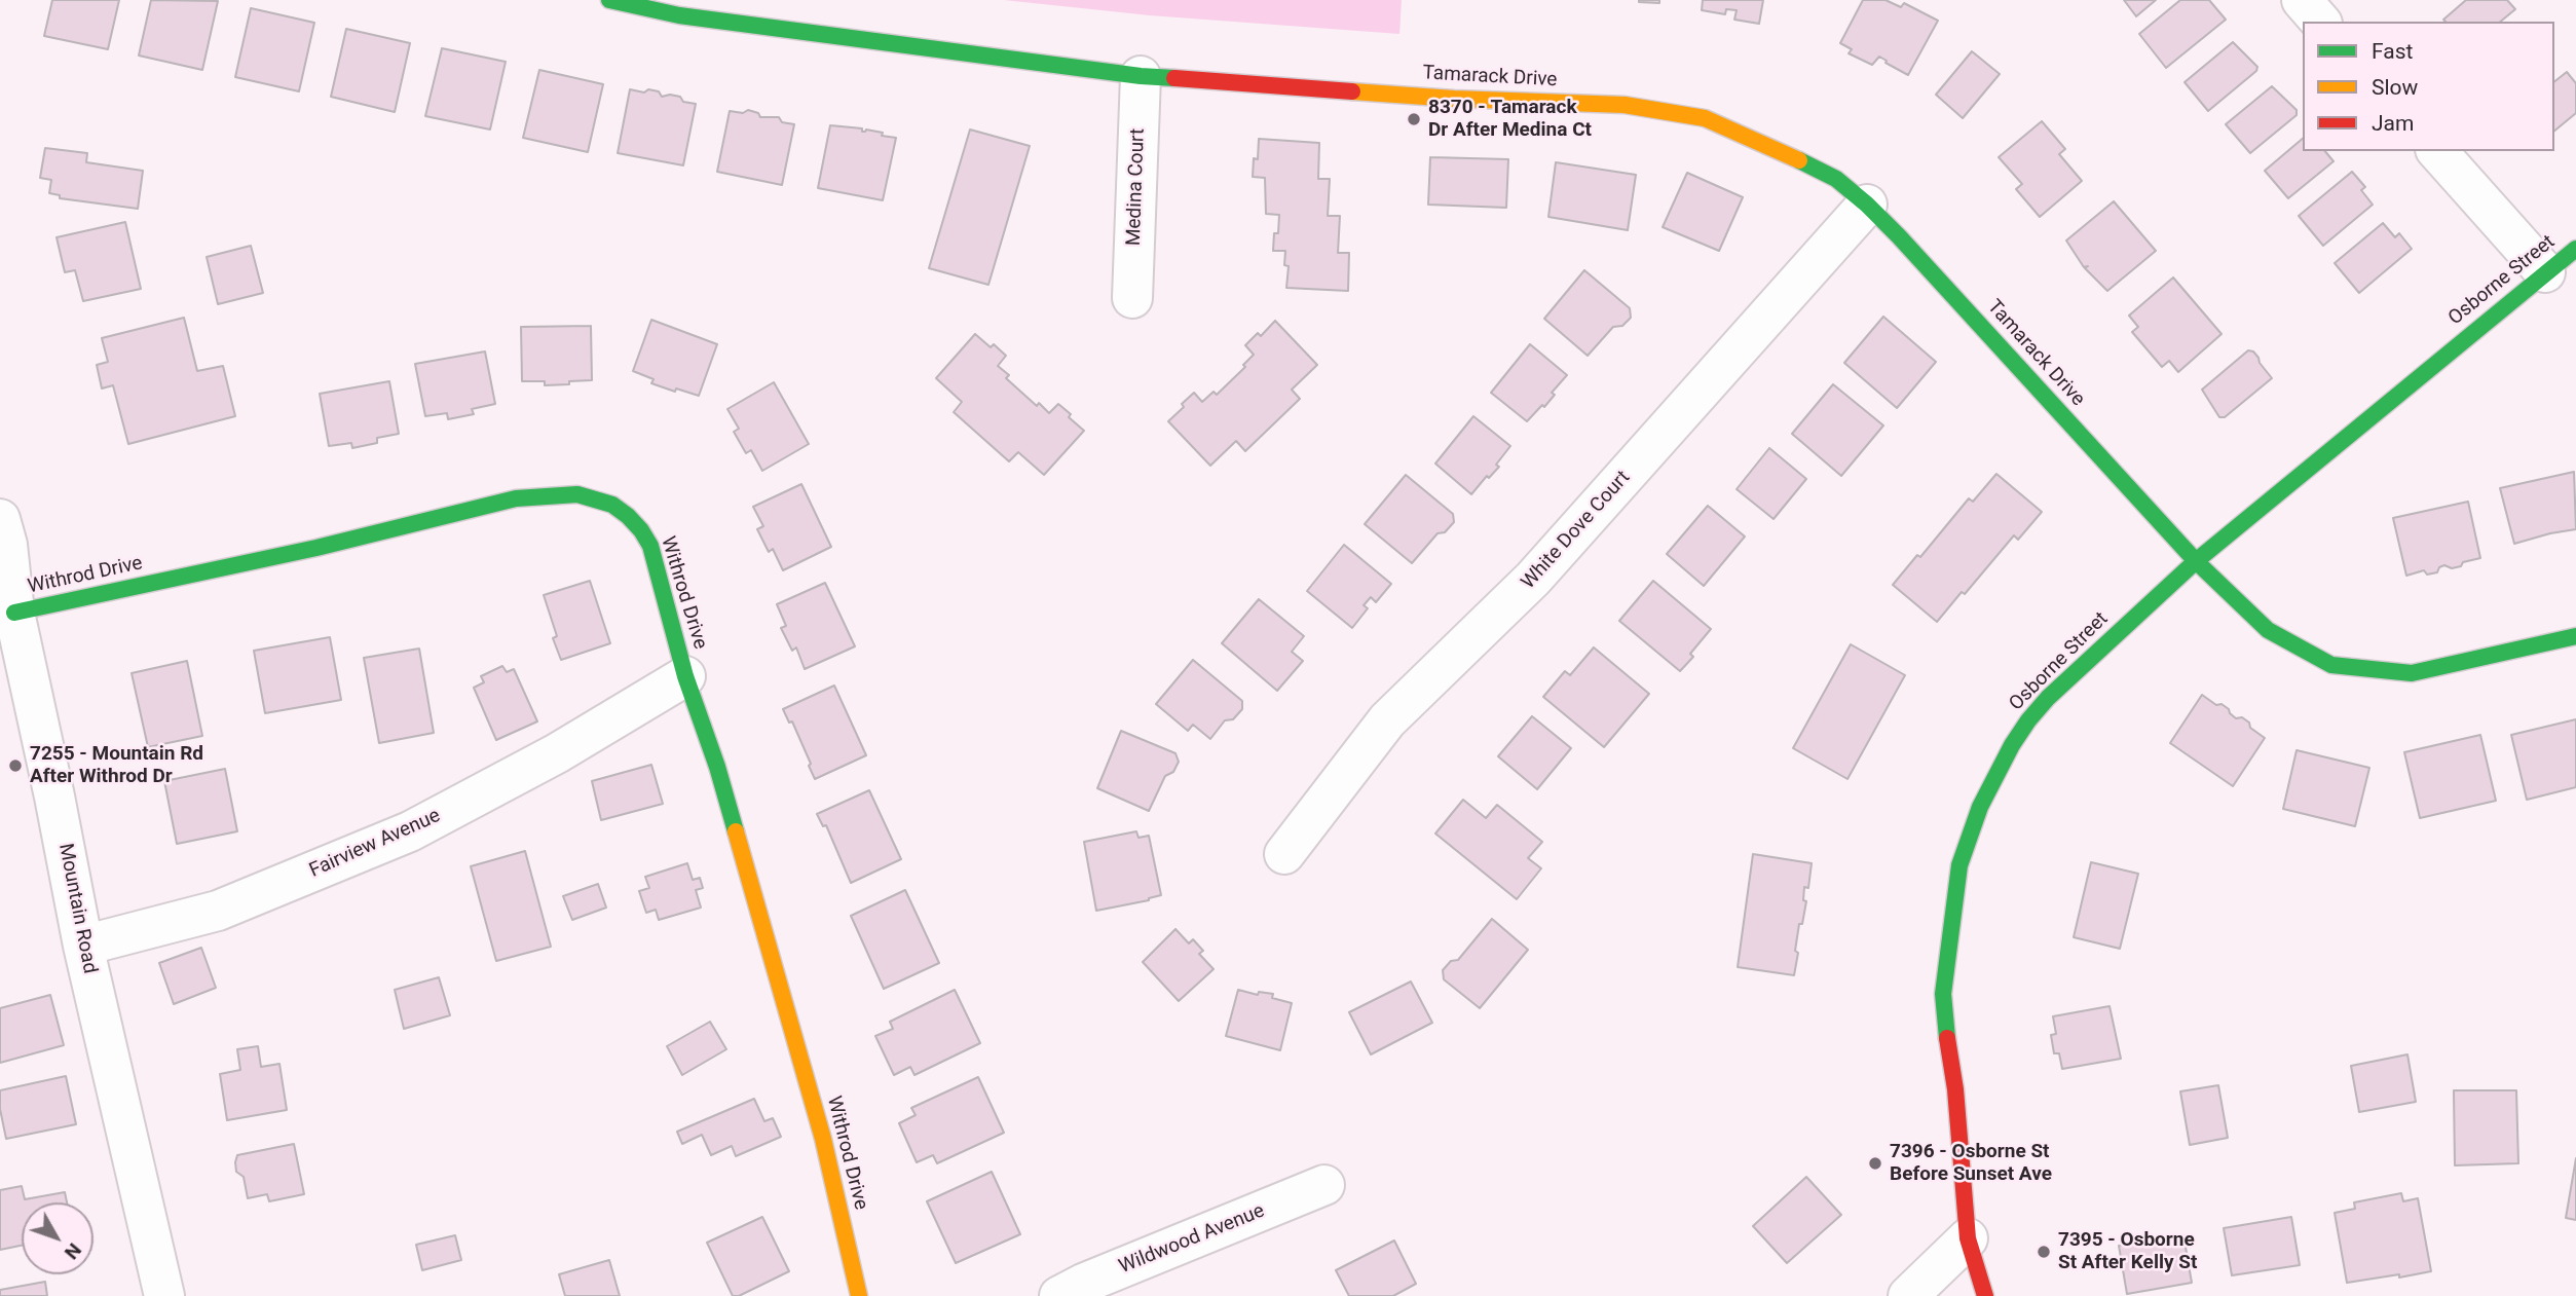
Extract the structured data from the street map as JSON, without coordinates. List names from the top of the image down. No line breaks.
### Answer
{"streets":{"street":["Tamarack Drive","Medina Court","Osborne Street","White Dove Court","Withrod Drive","Fairview Avenue","Mountain Road","Wildwood Avenue"]},"crossings":[["Tamarack Drive","Medina Court"],["Tamarack Drive","Osborne Street"],["Tamarack Drive","White Dove Court"],["Withrod Drive","Fairview Avenue"],["Withrod Drive","Mountain Road"],["Fairview Avenue","Mountain Road"]],"places":["8370 - Tamarack Dr After Medina Ct","7255 - Mountain Rd After Withrod Dr","7396 - Osborne St Before Sunset Ave","7395 - Osborne St After Kelly St"],"legend":["Fast","Slow","Jam"],"north":"bottom right"}
